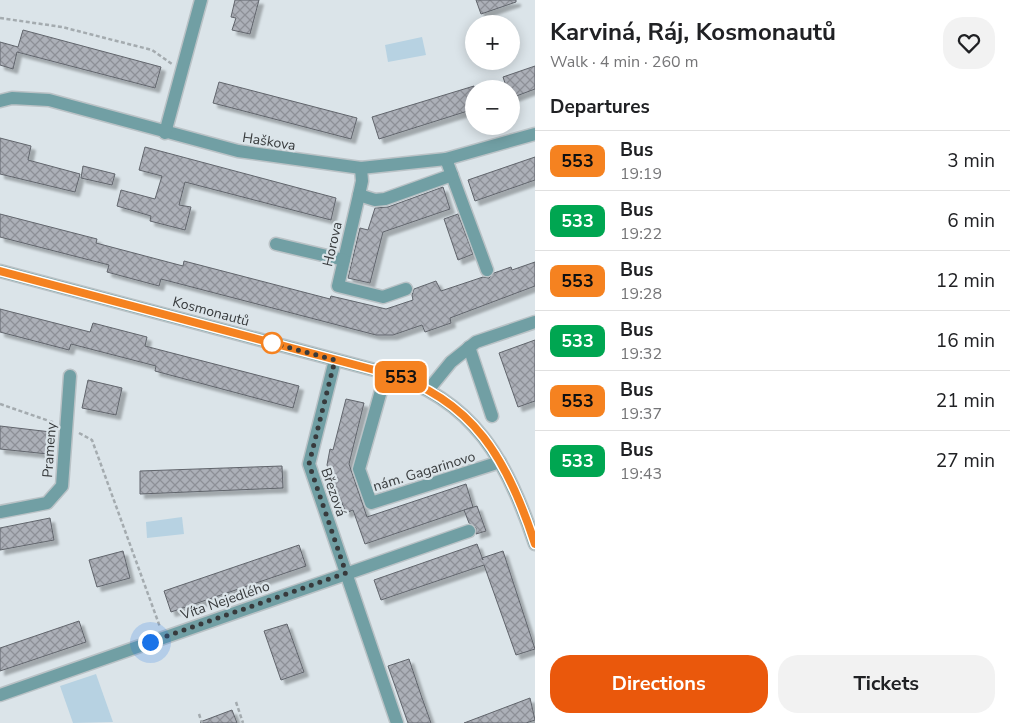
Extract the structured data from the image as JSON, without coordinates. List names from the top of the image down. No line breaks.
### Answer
{"streets":{"street":["Haškova","Horova","Kosmonautů","Prameny","nám. Gagarinovo","Březová","Víta Nejedlého"]},"crossings":[["Haškova","Horova"],["Kosmonautů","nám. Gagarinovo"],["Kosmonautů","Březová"],["Březová","Víta Nejedlého"]],"lines":["bus line 553"],"page":{"on_map":"553","heading":[["Karviná, Ráj, Kosmonautů","Walk · 4 min · 260 m"],"Departures"],"map_buttons":["+","−"],"list":[{"mark":"553","name":"Bus","note":"19:19","value":"3 min"},{"mark":"533","name":"Bus","note":"19:22","value":"6 min"},{"mark":"553","name":"Bus","note":"19:28","value":"12 min"},{"mark":"533","name":"Bus","note":"19:32","value":"16 min"},{"mark":"553","name":"Bus","note":"19:37","value":"21 min"},{"mark":"533","name":"Bus","note":"19:43","value":"27 min"}],"buttons":["Directions","Tickets"]}}
